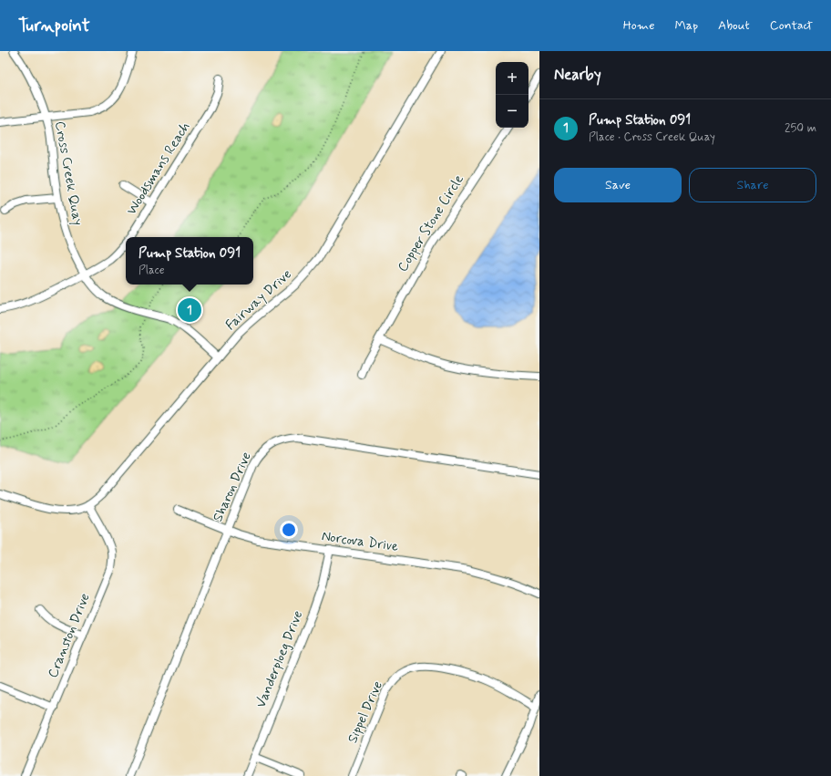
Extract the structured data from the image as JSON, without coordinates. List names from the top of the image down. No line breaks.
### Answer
{"streets":{"street":["Woodsmans Reach","Cross Creek Quay","Copper Stone Circle","Fairway Drive","Sharon Drive","Norcova Drive","Cranston Drive","Vanderploeg Drive","Sippel Drive"]},"crossings":[["Woodsmans Reach","Cross Creek Quay"],["Cross Creek Quay","Fairway Drive"],["Fairway Drive","Cranston Drive"],["Sharon Drive","Norcova Drive"],["Norcova Drive","Vanderploeg Drive"]],"page":{"header":"Turnpoint","nav":["Home","Map","About","Contact"],"heading":"Nearby","map_buttons":["+","−"],"list":[{"mark":"1","name":"Pump Station 091","note":"Place · Cross Creek Quay","value":"250 m"}],"buttons":["Save","Share"],"popup":["Pump Station 091","Place"],"pins":"1"}}
